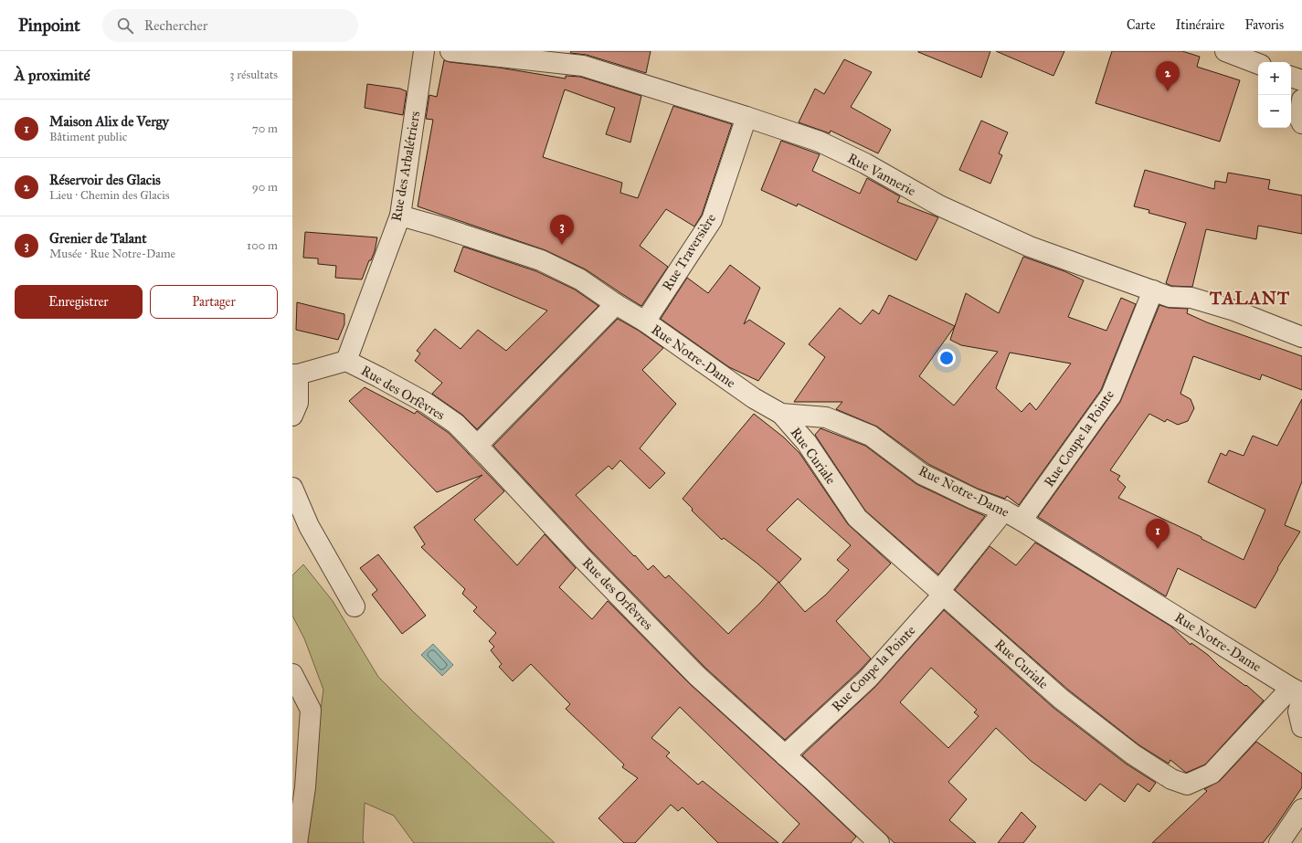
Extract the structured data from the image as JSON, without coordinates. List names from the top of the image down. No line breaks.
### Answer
{"streets":{"street":["Rue des Arbalétriers","Rue Vannerie","Rue Traversière","Rue Notre-Dame","Rue des Orfèvres","Rue Coupe la Pointe","Rue Curiale"]},"crossings":[["Rue des Arbalétriers","Rue Notre-Dame"],["Rue des Arbalétriers","Rue des Orfèvres"],["Rue Vannerie","Rue Traversière"],["Rue Vannerie","Rue Coupe la Pointe"],["Rue Traversière","Rue Notre-Dame"],["Rue Notre-Dame","Rue Coupe la Pointe"],["Rue Notre-Dame","Rue Curiale"],["Rue des Orfèvres","Rue Coupe la Pointe"],["Rue Coupe la Pointe","Rue Curiale"]],"districts":["TALANT"],"page":{"header":"Pinpoint","search":"Rechercher","nav":["Carte","Itinéraire","Favoris"],"heading":["À proximité","3 résultats"],"pins":["2","3","1"],"map_buttons":["+","−"],"list":[{"mark":"1","name":"Maison Alix de Vergy","note":"Bâtiment public","value":"70 m"},{"mark":"2","name":"Réservoir des Glacis","note":"Lieu · Chemin des Glacis","value":"90 m"},{"mark":"3","name":"Grenier de Talant","note":"Musée · Rue Notre-Dame","value":"100 m"}],"buttons":["Enregistrer","Partager"]}}
